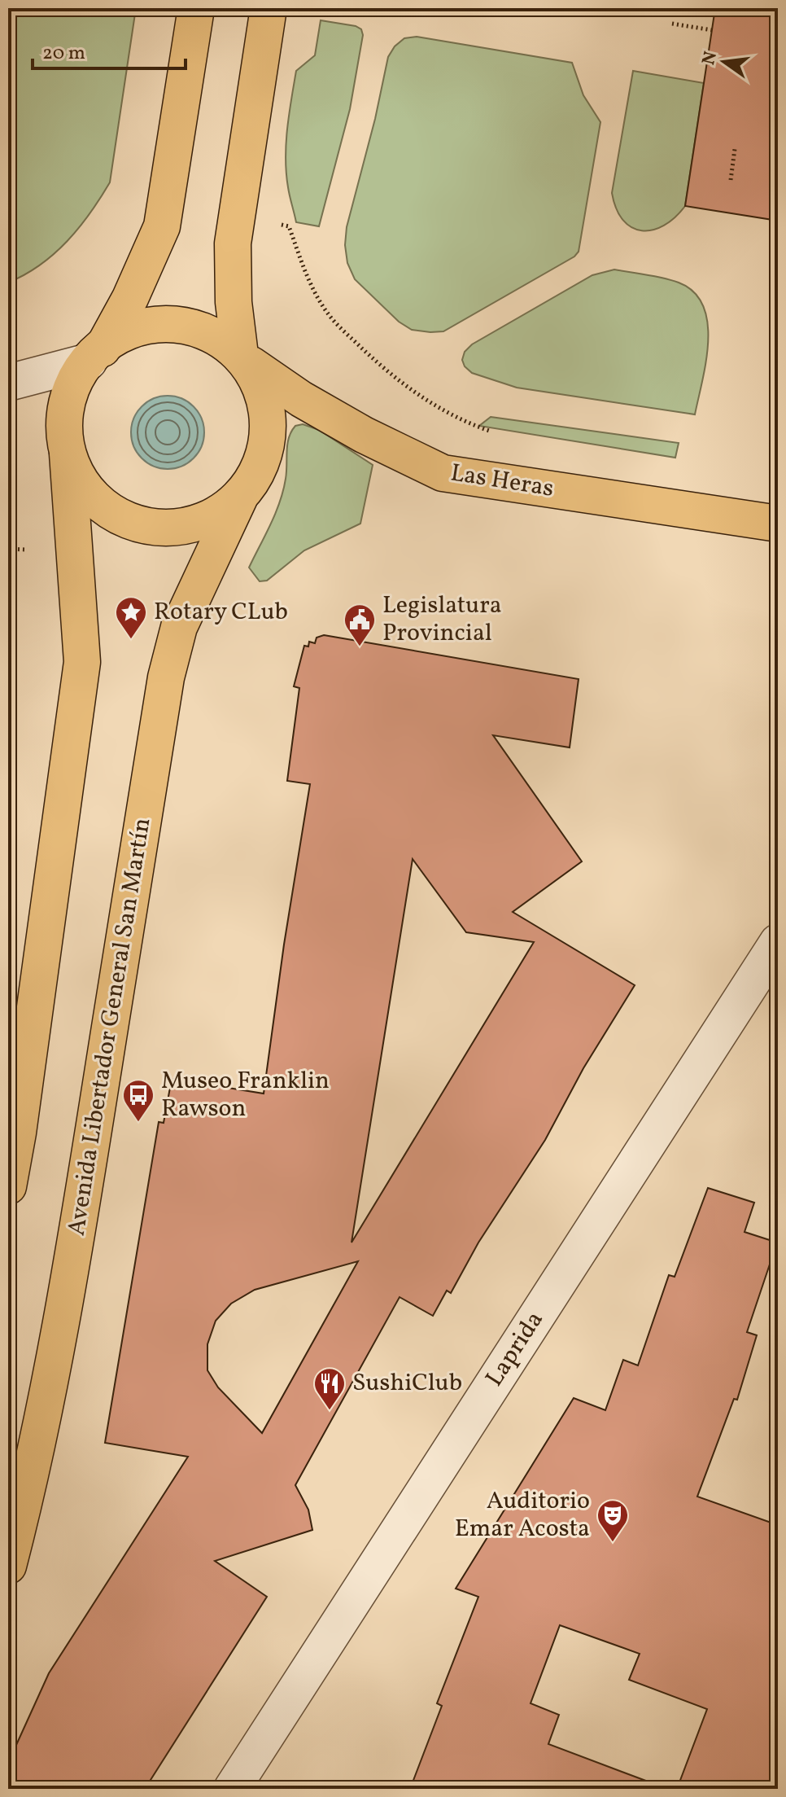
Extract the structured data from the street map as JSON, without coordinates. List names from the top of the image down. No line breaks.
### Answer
{"streets":{"main road":["Las Heras","Avenida Libertador General San Martín"],"street":["Laprida"]},"crossings":[["Las Heras","Avenida Libertador General San Martín"]],"places":{"place":["Rotary CLub"],"public building":["Legislatura Provincial"],"bus stop":["Museo Franklin Rawson"],"restaurant":["SushiClub"],"theatre":["Auditorio Emar Acosta"]},"scale_bar":"20 m","north":"left"}
